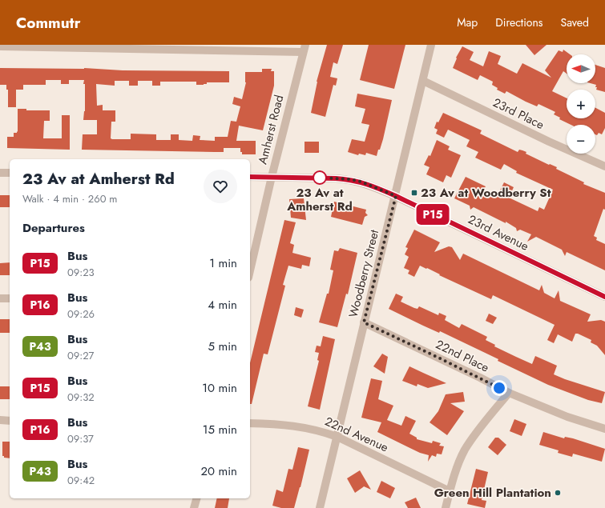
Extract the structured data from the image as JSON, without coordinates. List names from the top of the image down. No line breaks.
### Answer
{"streets":{"street":["23rd Place","Amherst Road","23rd Avenue","Woodberry Street","22nd Place","22nd Avenue"]},"crossings":[["23rd Place","Woodberry Street"],["Amherst Road","23rd Avenue"],["23rd Avenue","Woodberry Street"],["Woodberry Street","22nd Place"],["Woodberry Street","22nd Avenue"]],"places":{"other":["23 Av at Amherst Rd","Green Hill Plantation"],"transit":["23 Av at Woodberry St"]},"lines":["bus line P15"],"north":"left","page":{"header":"Commutr","nav":["Map","Directions","Saved"],"on_map":"P15","map_buttons":["+","−"],"heading":[["23 Av at Amherst Rd","Walk · 4 min · 260 m"],"Departures"],"list":[{"mark":"P15","name":"Bus","note":"09:23","value":"1 min"},{"mark":"P16","name":"Bus","note":"09:26","value":"4 min"},{"mark":"P43","name":"Bus","note":"09:27","value":"5 min"},{"mark":"P15","name":"Bus","note":"09:32","value":"10 min"},{"mark":"P16","name":"Bus","note":"09:37","value":"15 min"},{"mark":"P43","name":"Bus","note":"09:42","value":"20 min"}]}}
